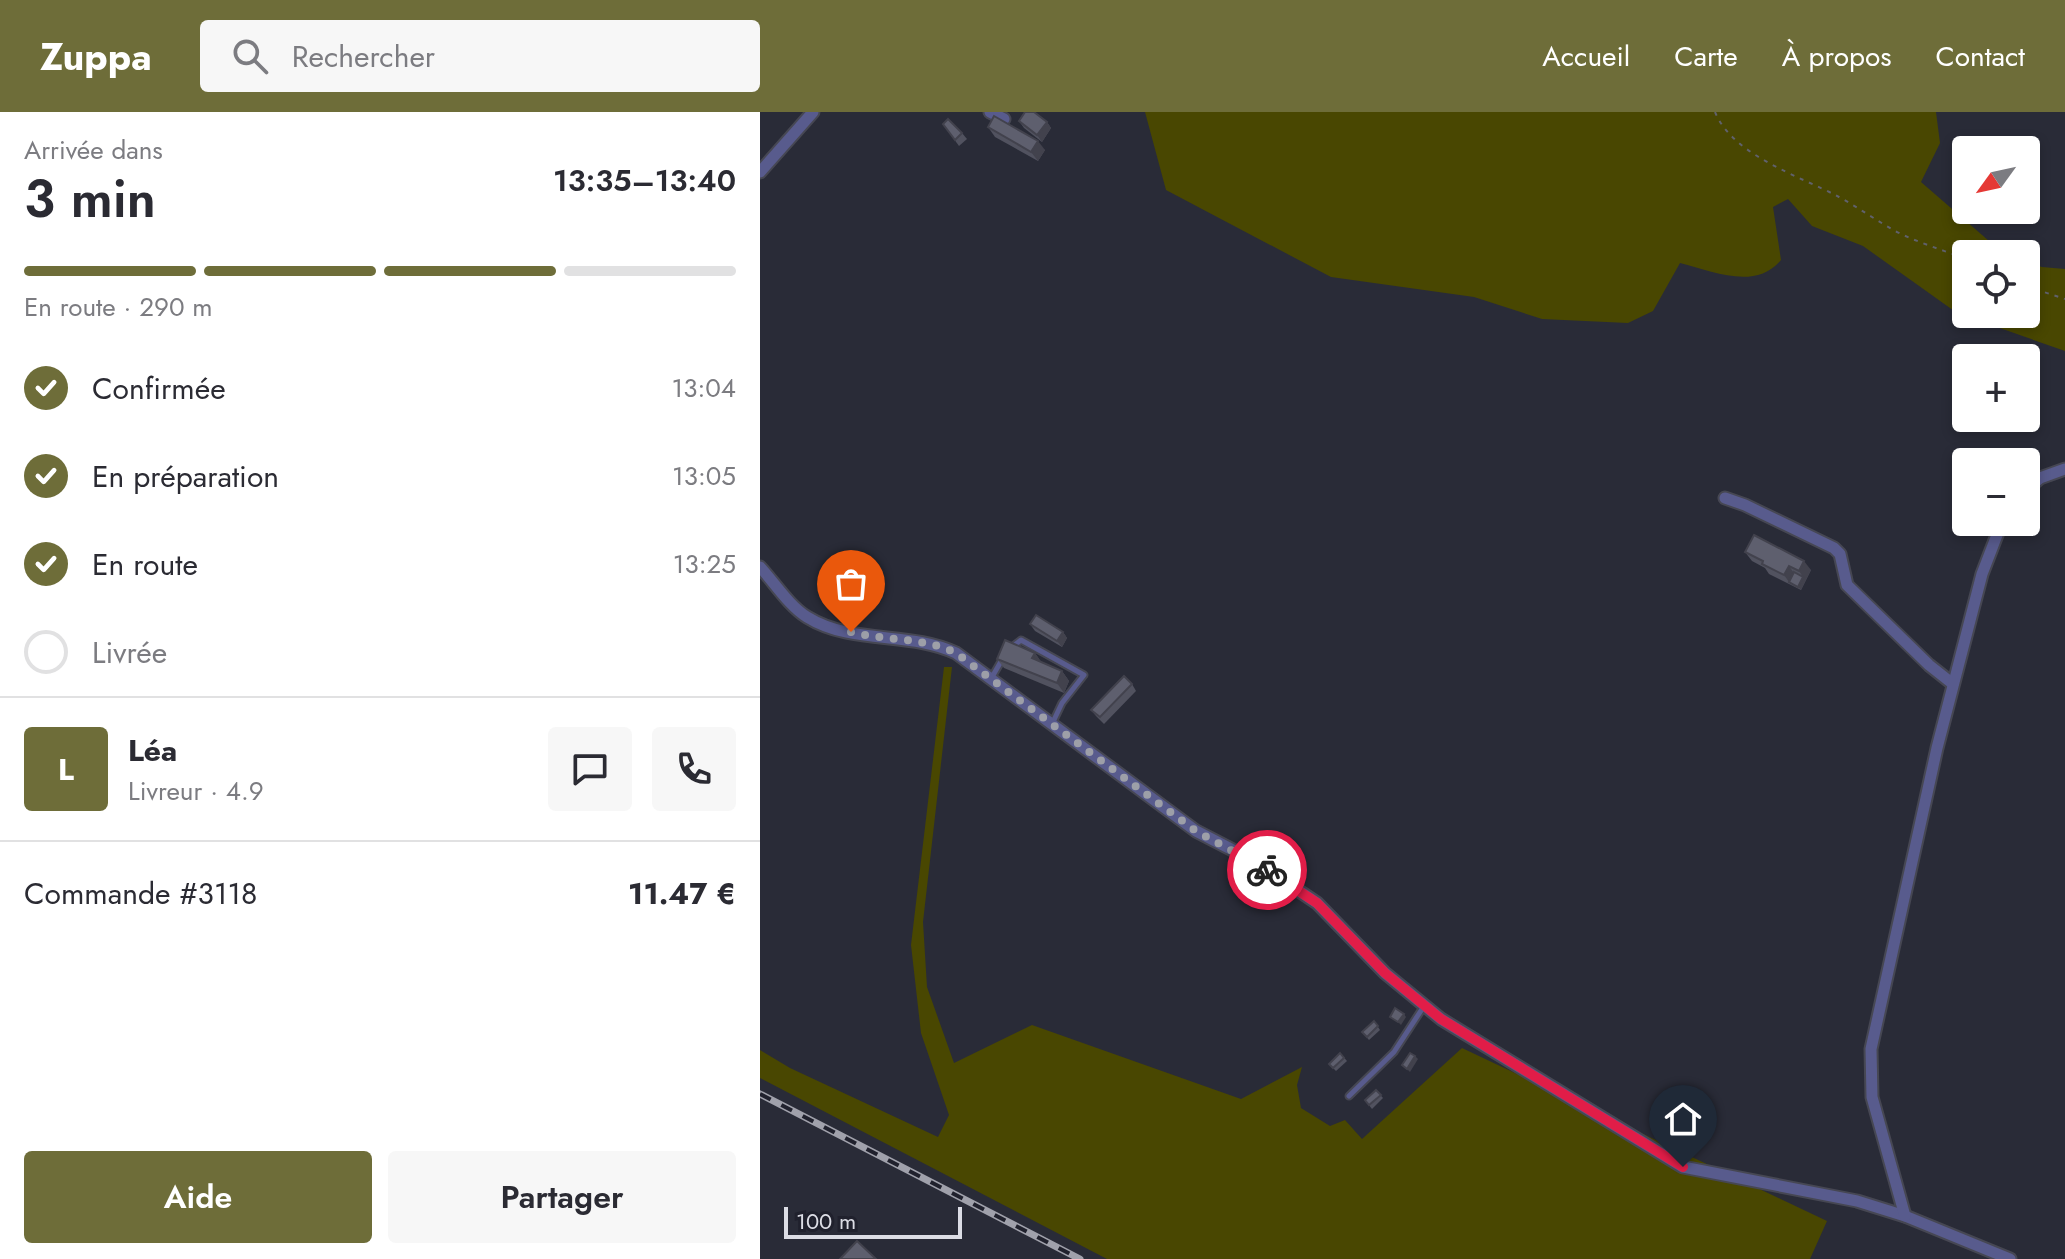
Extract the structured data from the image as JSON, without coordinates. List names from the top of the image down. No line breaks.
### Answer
{"scale_bar":"100 m","north":"bottom left","page":{"header":"Zuppa","search":"Rechercher","nav":["Accueil","Carte","À propos","Contact"],"heading":["3 min","Arrivée dans","13:35–13:40"],"panel":["Léa","Livreur · 4.9","Commande #3118","11.47 €"],"map_buttons":["+","−"],"bar":"En route · 290 m","list":[["Confirmée","13:04"],["En préparation","13:05"],["En route","13:25"],"Livrée"],"round":"L","buttons":["Aide","Partager"],"scale":"100 m"}}
